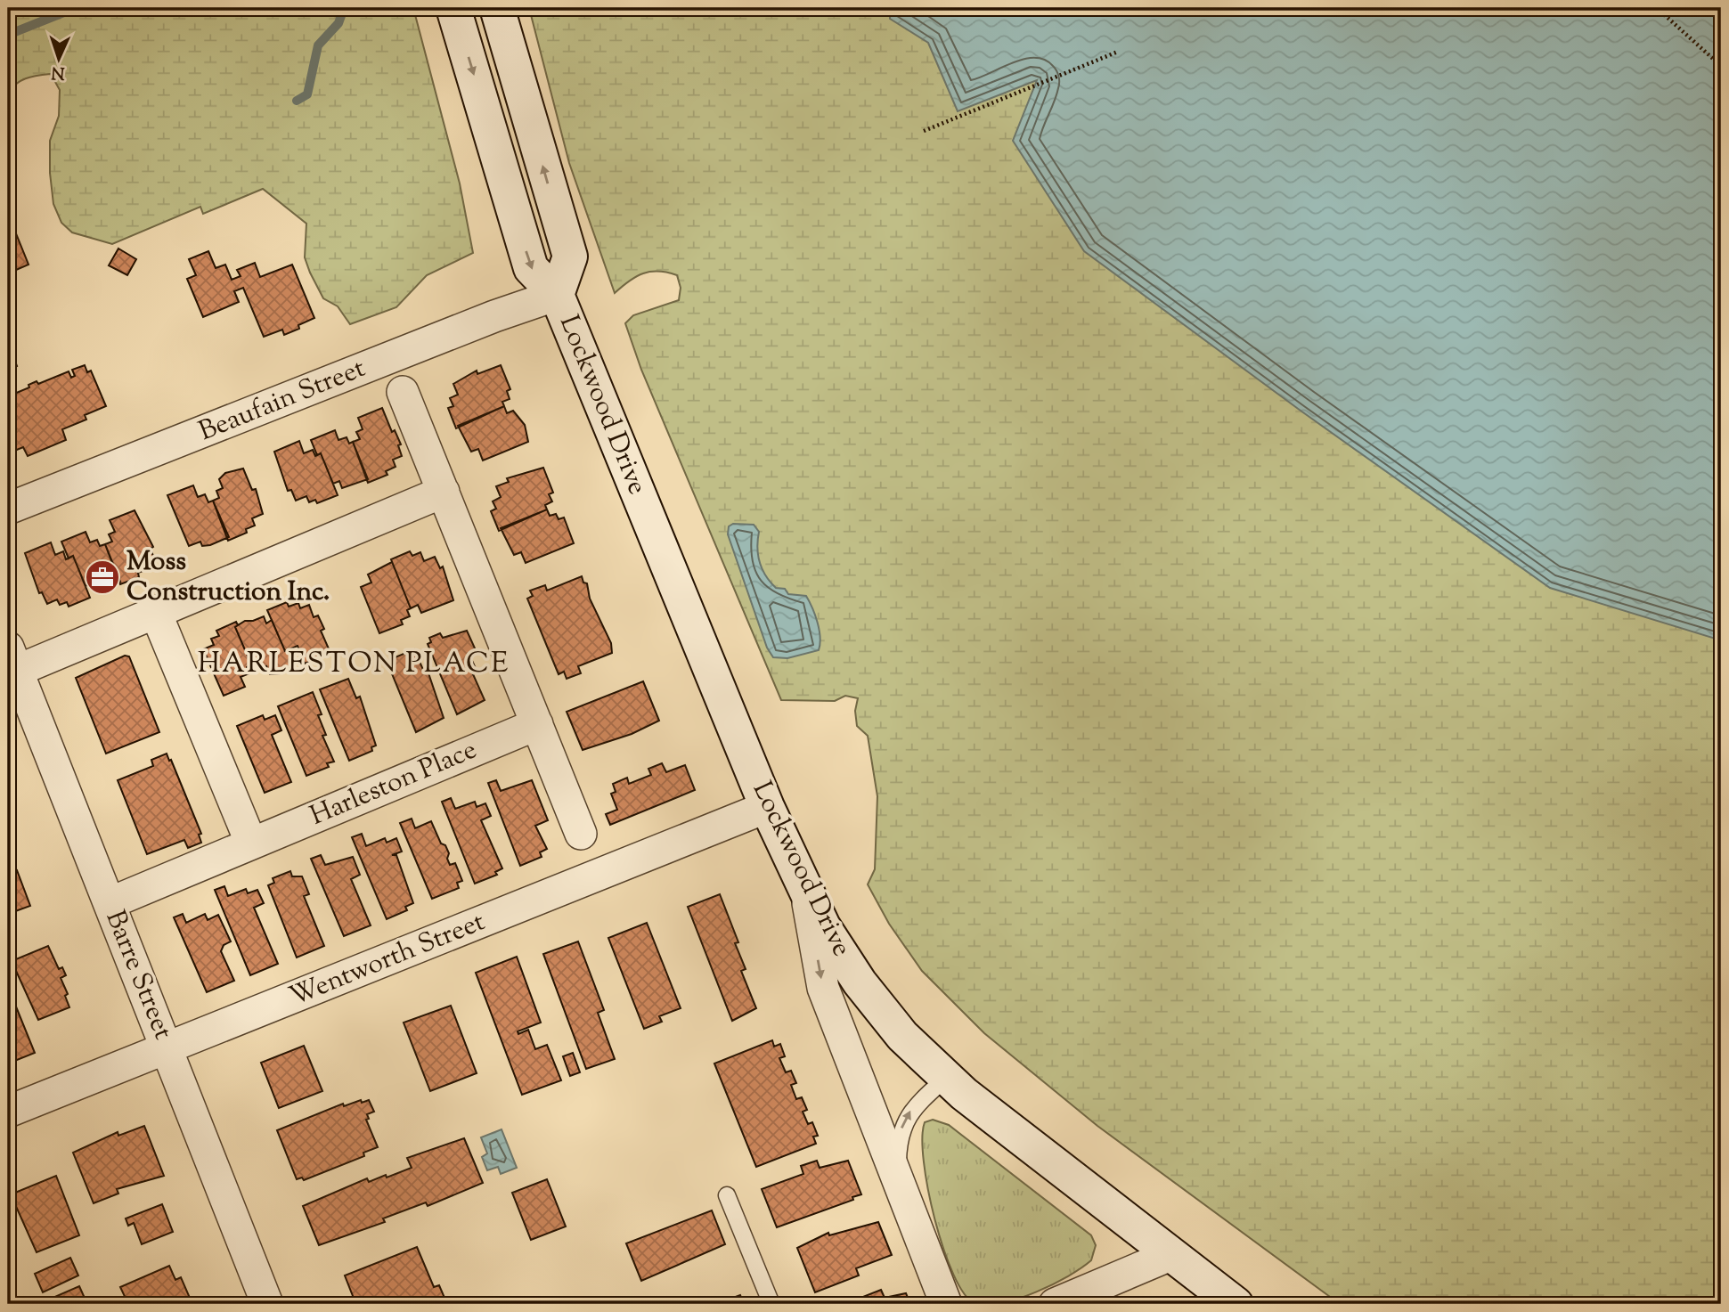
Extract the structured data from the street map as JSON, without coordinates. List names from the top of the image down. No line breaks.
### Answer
{"streets":{"main road":["Lockwood Drive"],"street":["Beaufain Street","Harleston Place","Wentworth Street","Barre Street"]},"crossings":[["Beaufain Street","Lockwood Drive"],["Lockwood Drive","Wentworth Street"],["Harleston Place","Barre Street"],["Wentworth Street","Barre Street"]],"districts":["HARLESTON PLACE"],"places":{"office":["Moss Construction Inc."]},"north":"bottom"}
